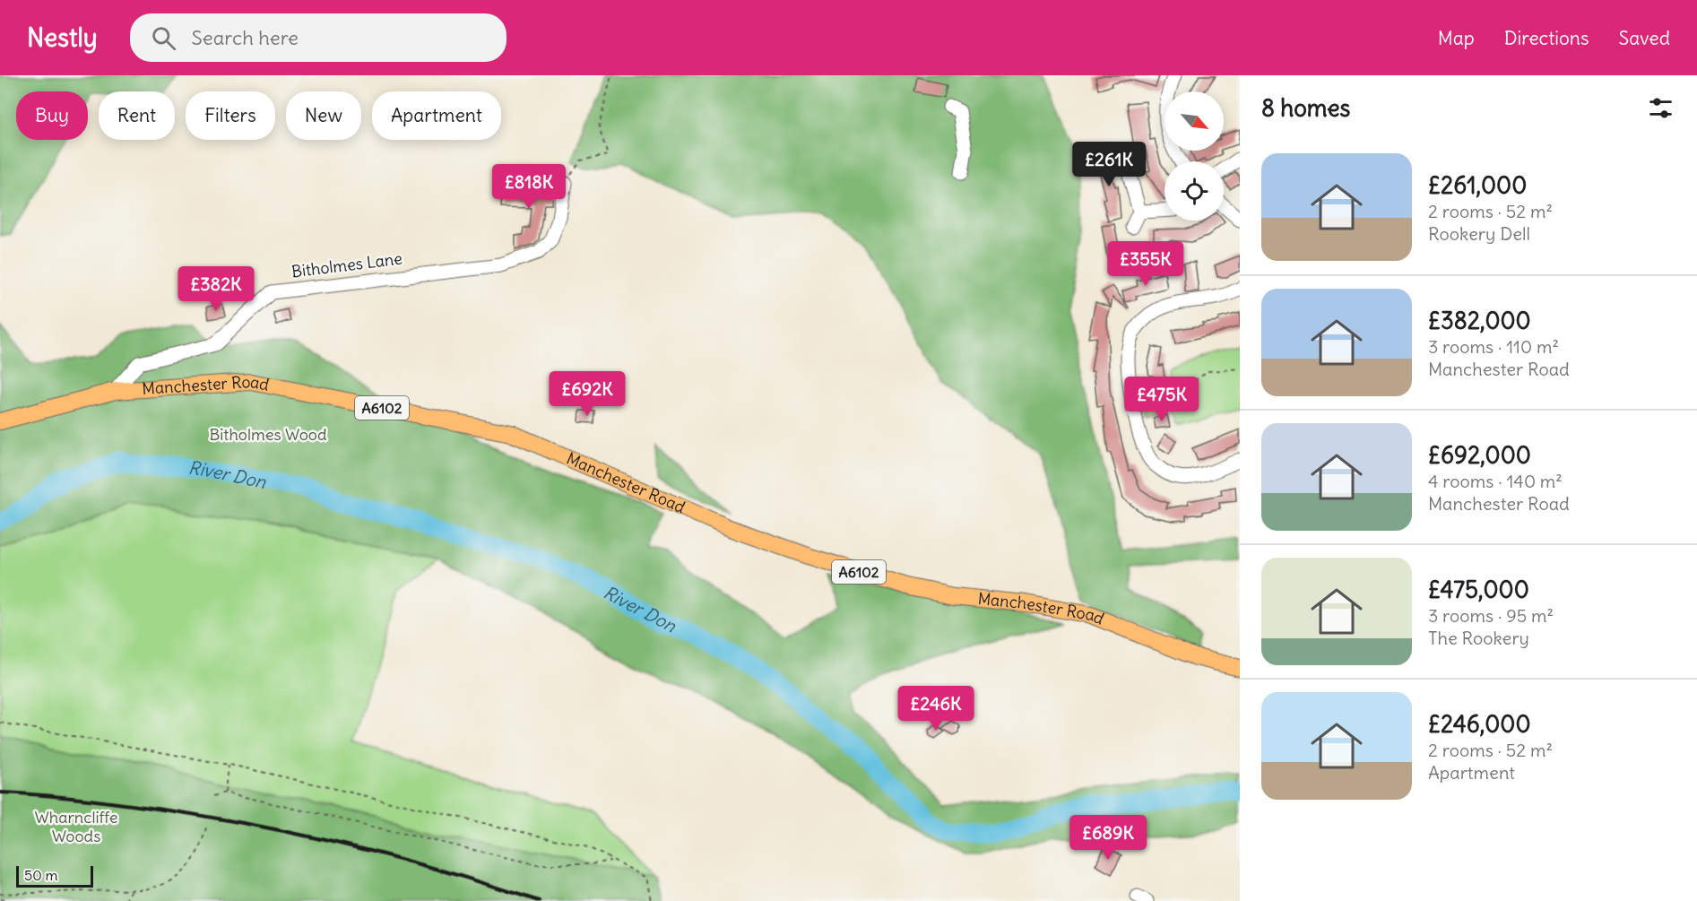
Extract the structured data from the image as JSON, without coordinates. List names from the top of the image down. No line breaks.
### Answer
{"streets":{"main road":["Manchester Road","A6102"],"street":["Bitholmes Lane"]},"crossings":[["Bitholmes Lane","Manchester Road"]],"water":["River Don"],"parks":["Bitholmes Wood","Wharncliffe Woods"],"scale_bar":"50 m","north":"bottom right","page":{"header":"Nestly","search":"Search here","nav":["Map","Directions","Saved"],"heading":"8 homes","chip":["Buy","Rent","Filters","New","Apartment"],"list":[{"name":"£261,000","note":"2 rooms · 52 m² · Rookery Dell"},{"name":"£382,000","note":"3 rooms · 110 m² · Manchester Road"},{"name":"£692,000","note":"4 rooms · 140 m² · Manchester Road"},{"name":"£475,000","note":"3 rooms · 95 m² · The Rookery"},{"name":"£246,000","note":"2 rooms · 52 m² · Apartment"}],"price":["£261K","£818K","£355K","£382K","£692K","£475K","£246K","£689K"],"scale":"50 m"}}
